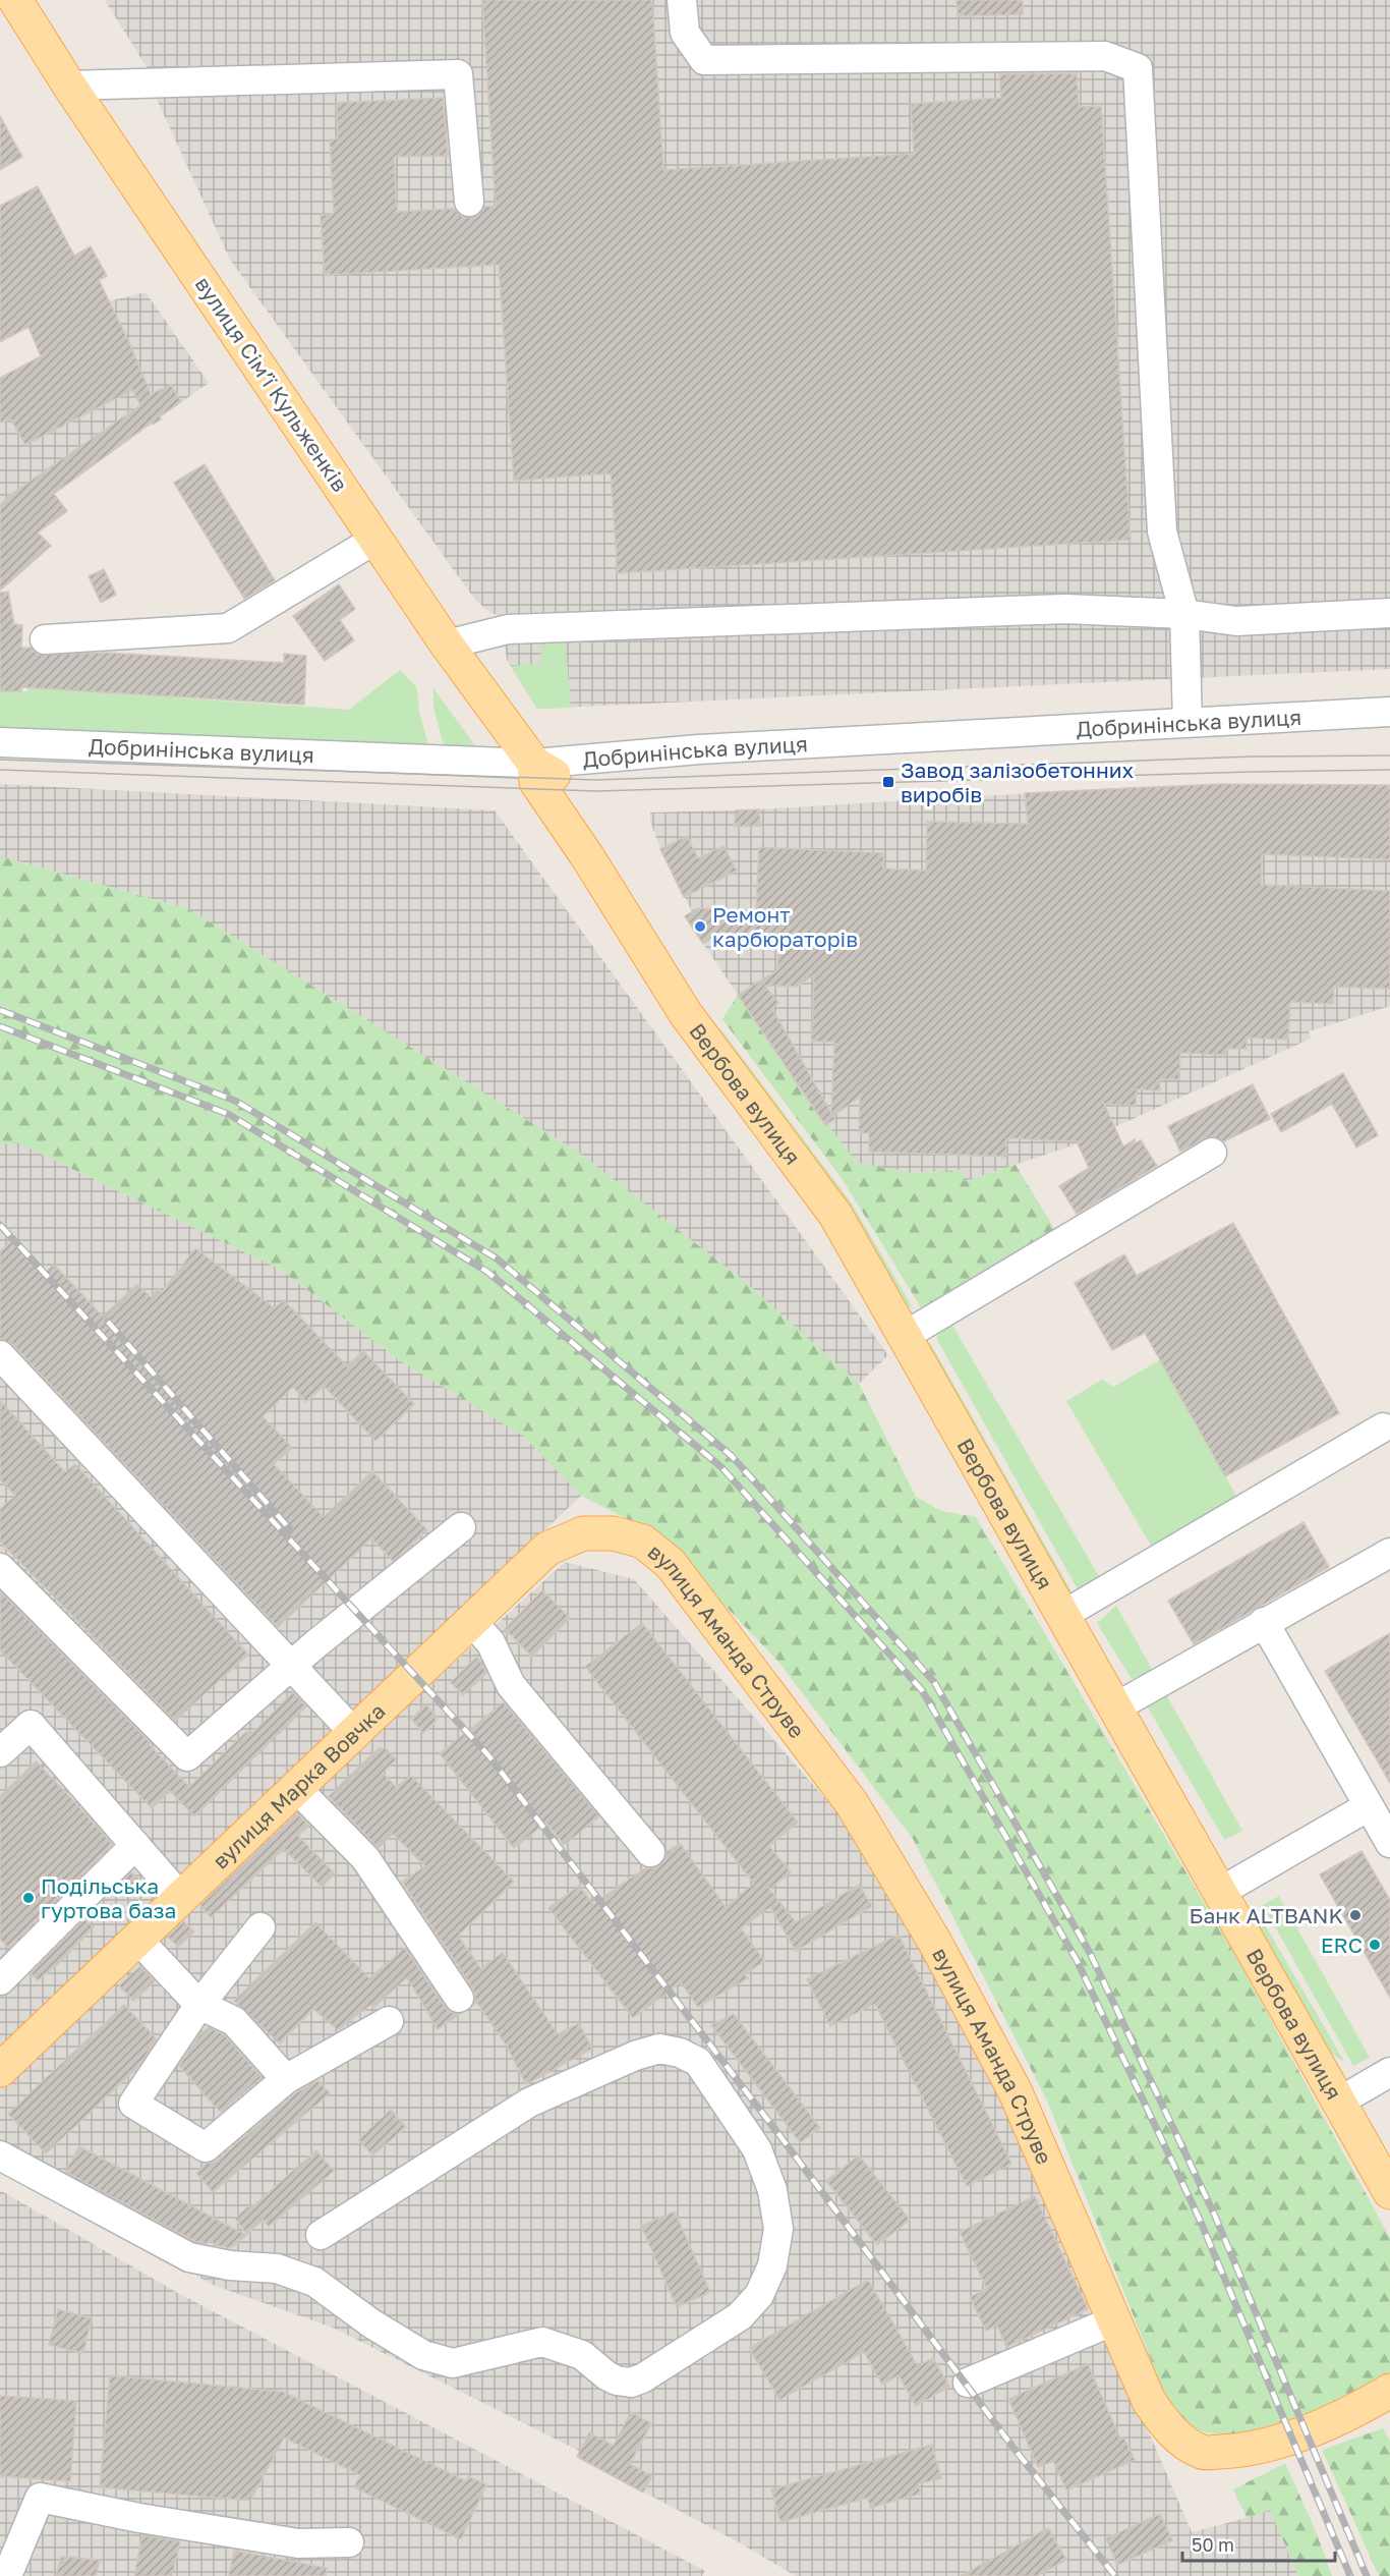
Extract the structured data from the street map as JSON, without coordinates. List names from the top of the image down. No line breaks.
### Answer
{"streets":{"main road":["вулиця Сімʼї Кульженків","Вербова вулиця","вулиця Аманда Струве","вулиця Марка Вовчка"],"street":["Добринінська вулиця"]},"crossings":[["вулиця Сімʼї Кульженків","Добринінська вулиця"],["вулиця Сімʼї Кульженків","Вербова вулиця"],["Добринінська вулиця","Вербова вулиця"],["вулиця Аманда Струве","вулиця Марка Вовчка"]],"places":{"transit":["Завод залізобетонних виробів"],"other":["Ремонт карбюраторів","Подільська гуртова база","Банк ALTBANK","ERC"]},"scale_bar":"50 m"}
